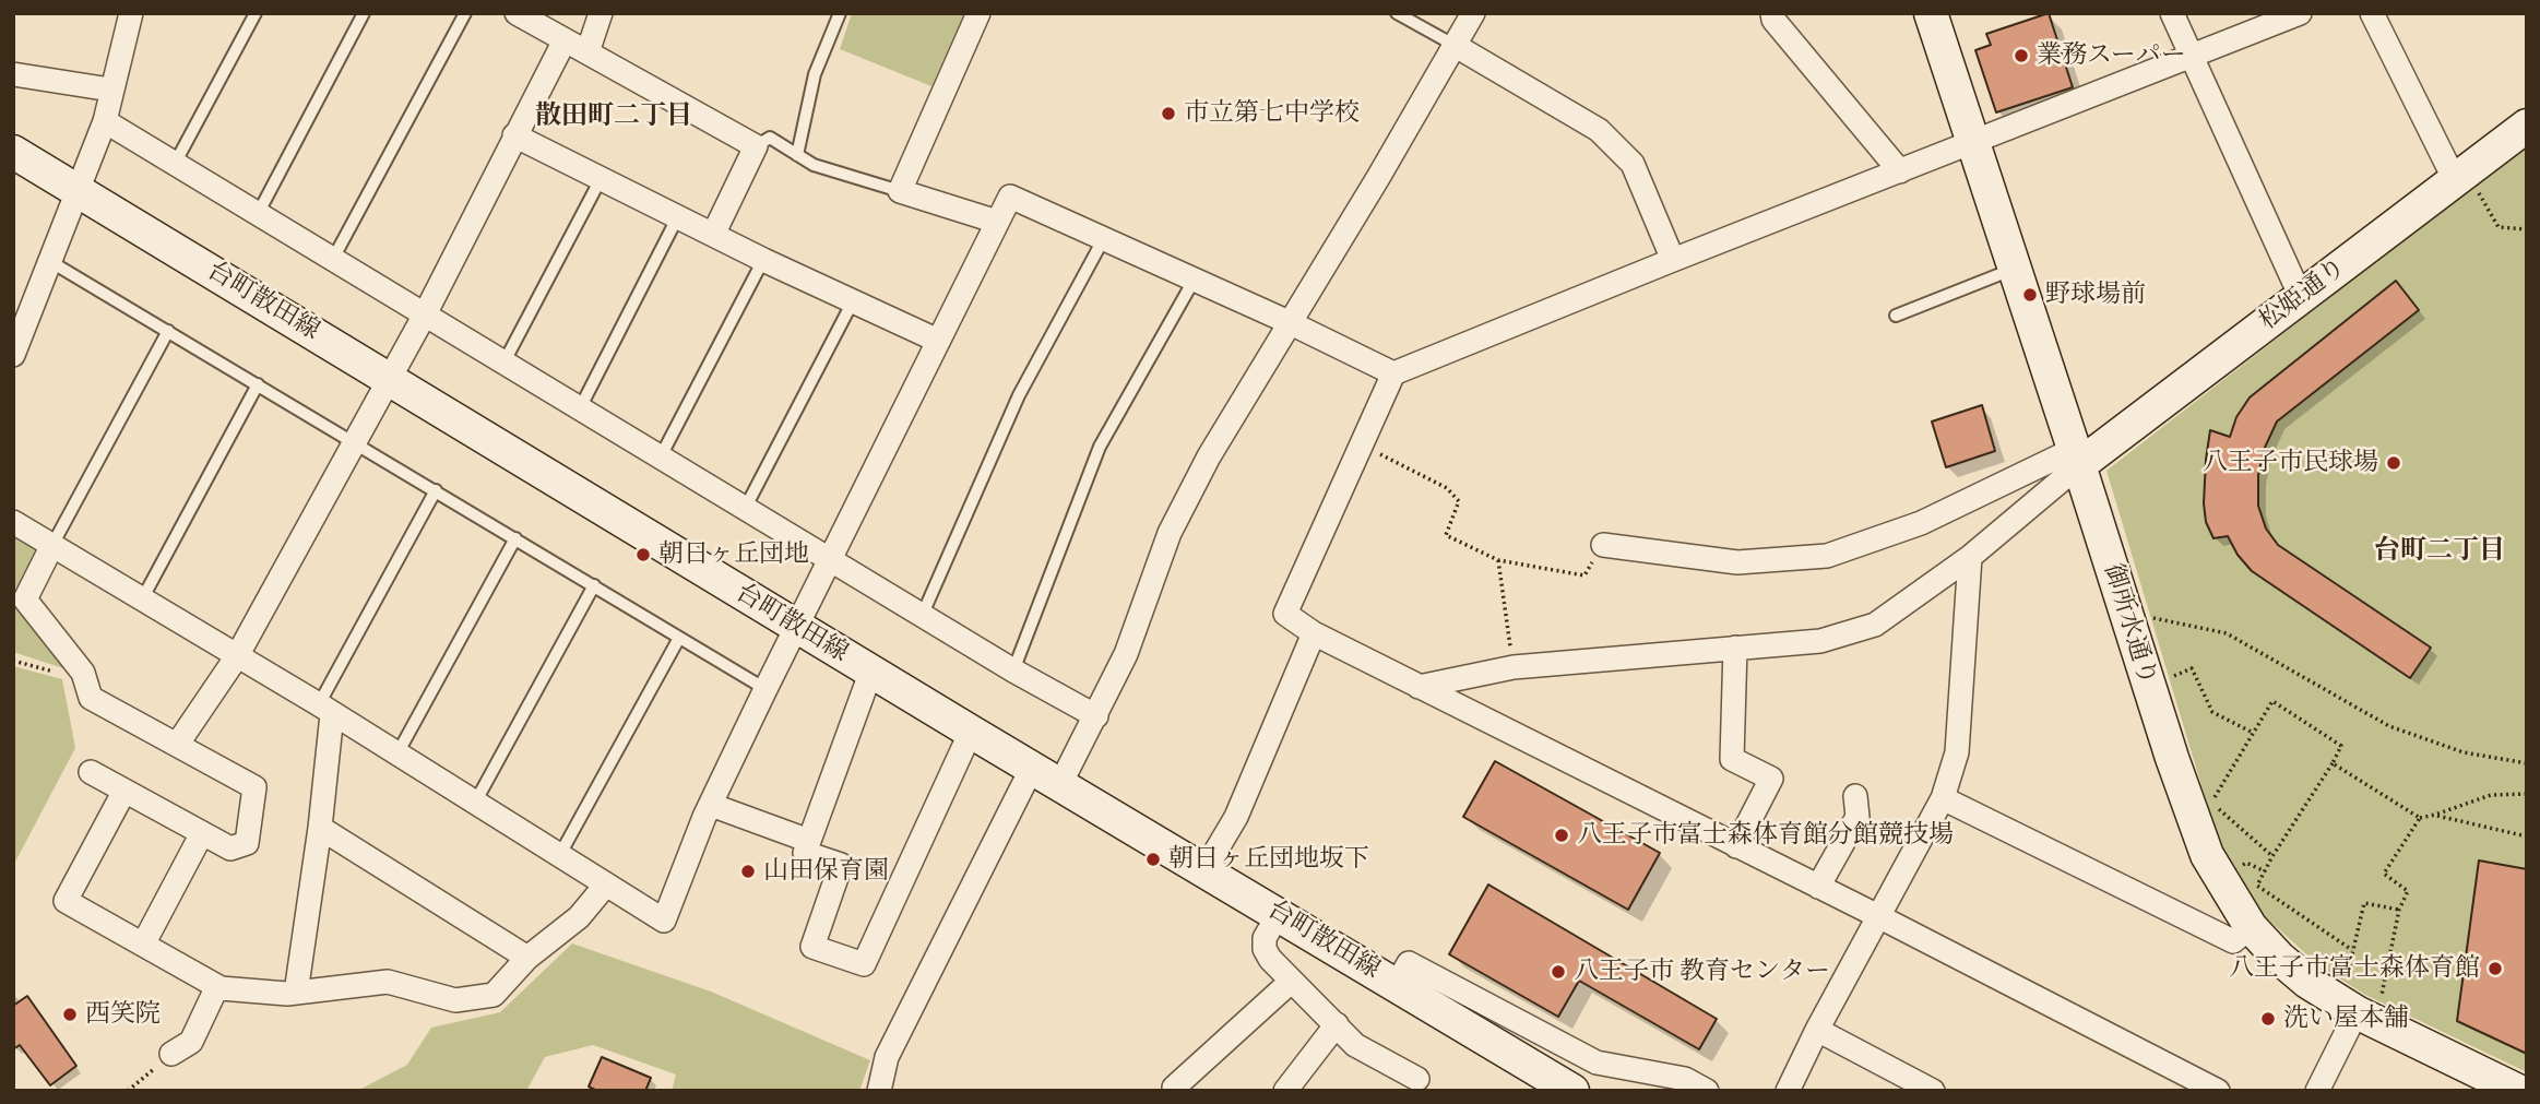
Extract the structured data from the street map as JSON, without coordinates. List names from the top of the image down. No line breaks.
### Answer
{"streets":{"street":["松姫通り","台町散田線","御所水通り"]},"crossings":[["松姫通り","御所水通り"]],"districts":["散田町二丁目","台町二丁目"],"places":["業務スーパー","市立第七中学校","野球場前","八王子市民球場","朝日ヶ丘団地","八王子市富士森体育館分館競技場","朝日ヶ丘団地坂下","山田保育園","八王子市富士森体育館","八王子市 教育センター","西笑院","洗い屋本舗"]}
